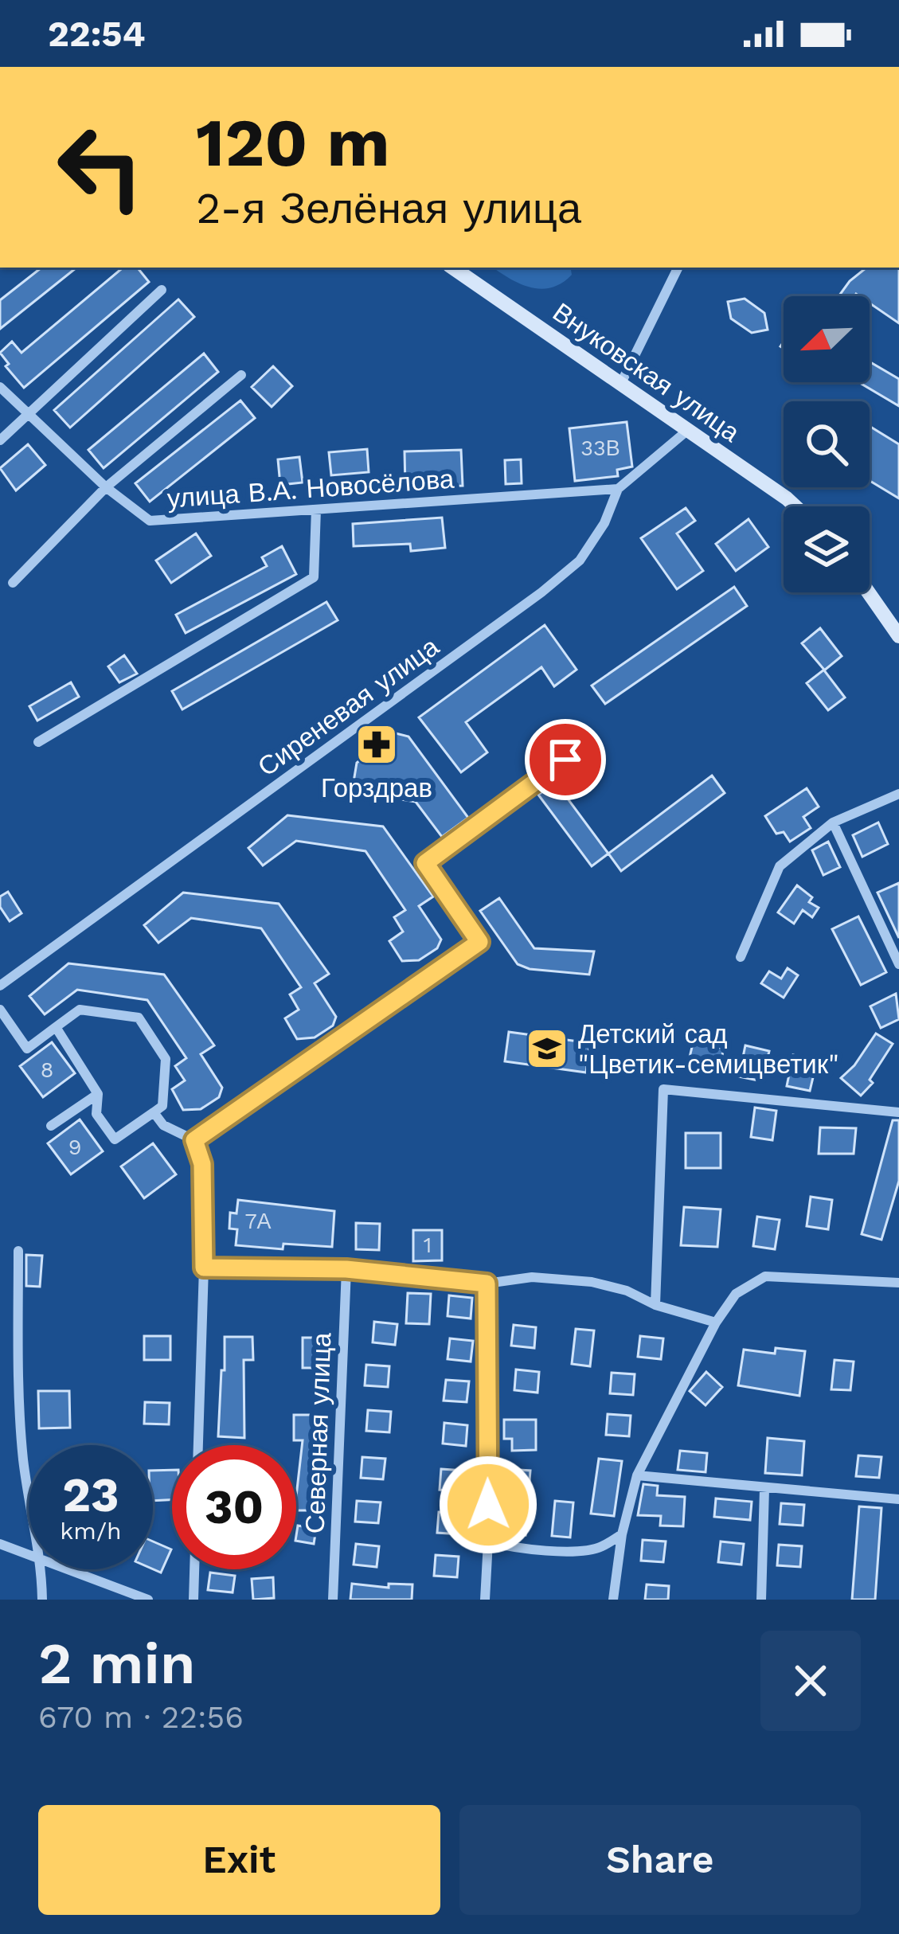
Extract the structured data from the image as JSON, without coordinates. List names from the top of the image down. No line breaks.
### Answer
{"streets":{"main road":["Внуковская улица"],"street":["улица В.А. Новосёлова","Сиреневая улица","Северная улица"]},"crossings":[["Внуковская улица","Сиреневая улица"],["улица В.А. Новосёлова","Сиреневая улица"]],"places":{"pharmacy":["Горздрав"],"school or university":["Детский сад \"Цветик-семицветик\""]},"house_numbers":["33В","8","9","7А","1"],"north":"bottom left","page":{"status":"22:54","turn":["120 m","2-я Зелёная улица"],"speed":"23 km/h","limit":"30","heading":["2 min","670 m · 22:56"],"buttons":["Exit","Share"]}}
